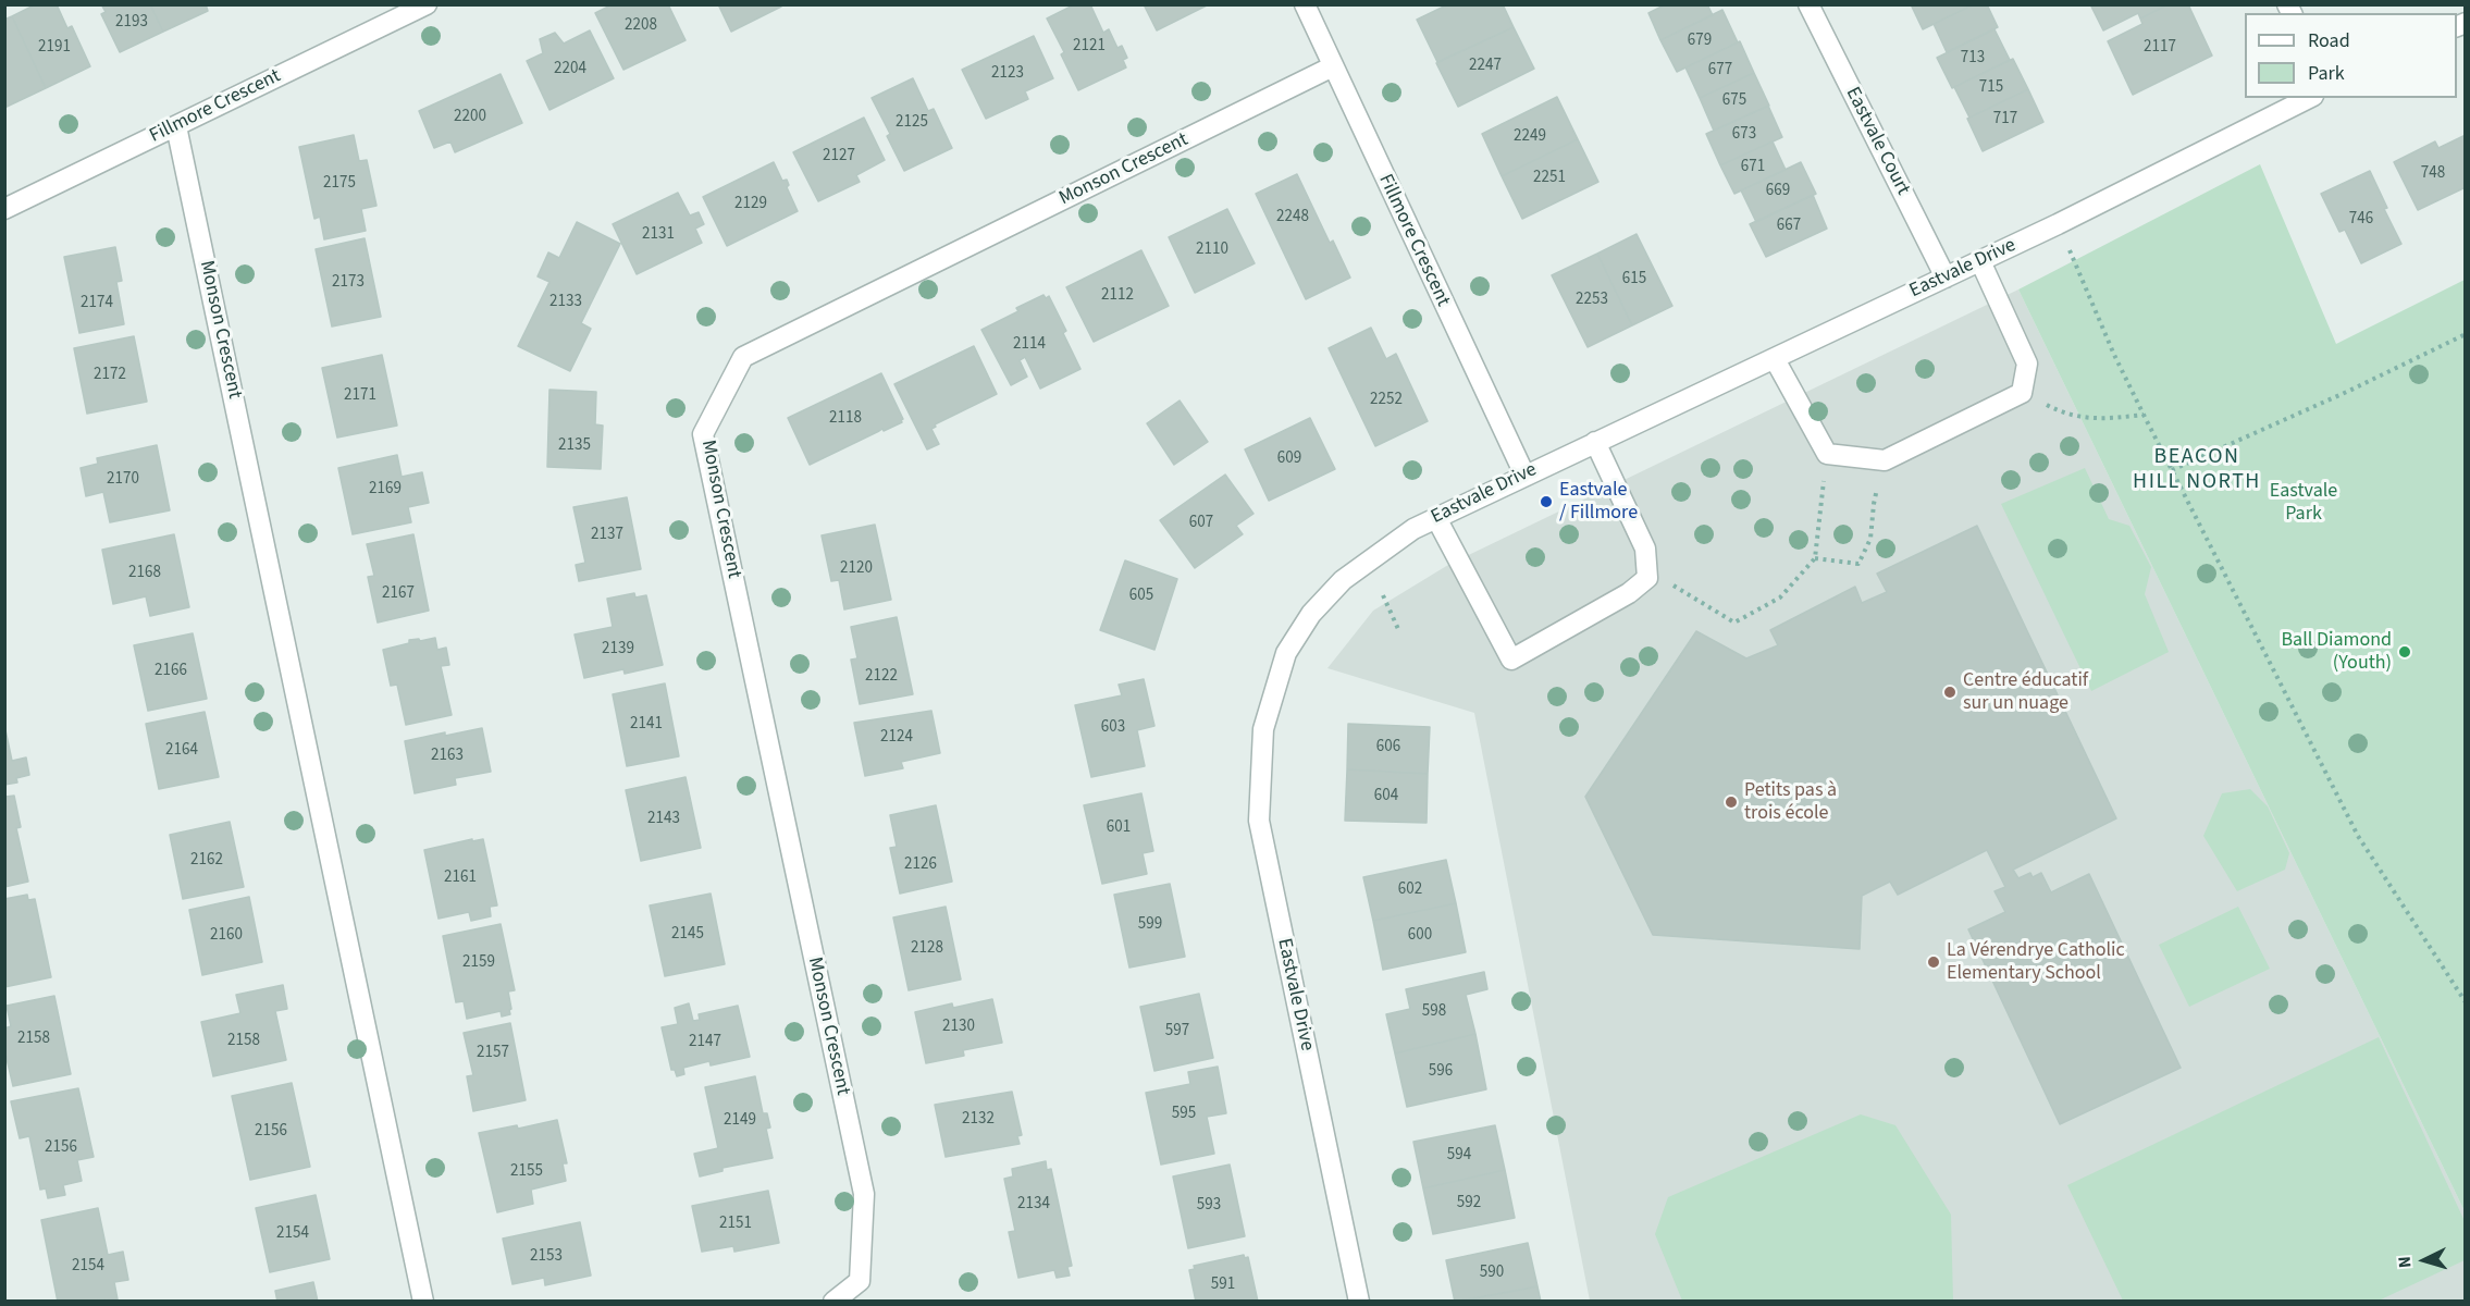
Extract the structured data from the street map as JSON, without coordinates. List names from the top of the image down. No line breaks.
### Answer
{"streets":{"street":["Fillmore Crescent","Eastvale Court","Monson Crescent","Eastvale Drive"]},"crossings":[["Fillmore Crescent","Monson Crescent"],["Fillmore Crescent","Eastvale Drive"],["Eastvale Court","Eastvale Drive"]],"districts":["BEACON HILL NORTH"],"parks":["Eastvale Park"],"places":["Eastvale / Fillmore","Ball Diamond (Youth)","Centre éducatif sur un nuage","Petits pas à trois école","La Vérendrye Catholic Elementary School"],"house_numbers":["2193","2208","679","2121","2191","2117","713","2247","2204","677","2123","715","675","2200","717","2125","673","2249","2127","671","748","2251","2175","669","2129","2248","746","667","2131","2110","615","2173","2112","2253","2133","2174","2114","2172","2171","2252","2118","2135","609","2170","2169","607","2137","2120","2168","2167","605","2139","2166","2122","2141","603","2124","606","2164","2163","604","2143","601","2162","2126","2161","602","599","2145","2160","600","2128","2159","598","2130","597","2158","2158","2147","2157","596","595","2132","2149","2156","2156","594","2155","592","2134","593","2151","2154","2153","2154","590","591"],"legend":["Road","Park"],"north":"left"}
